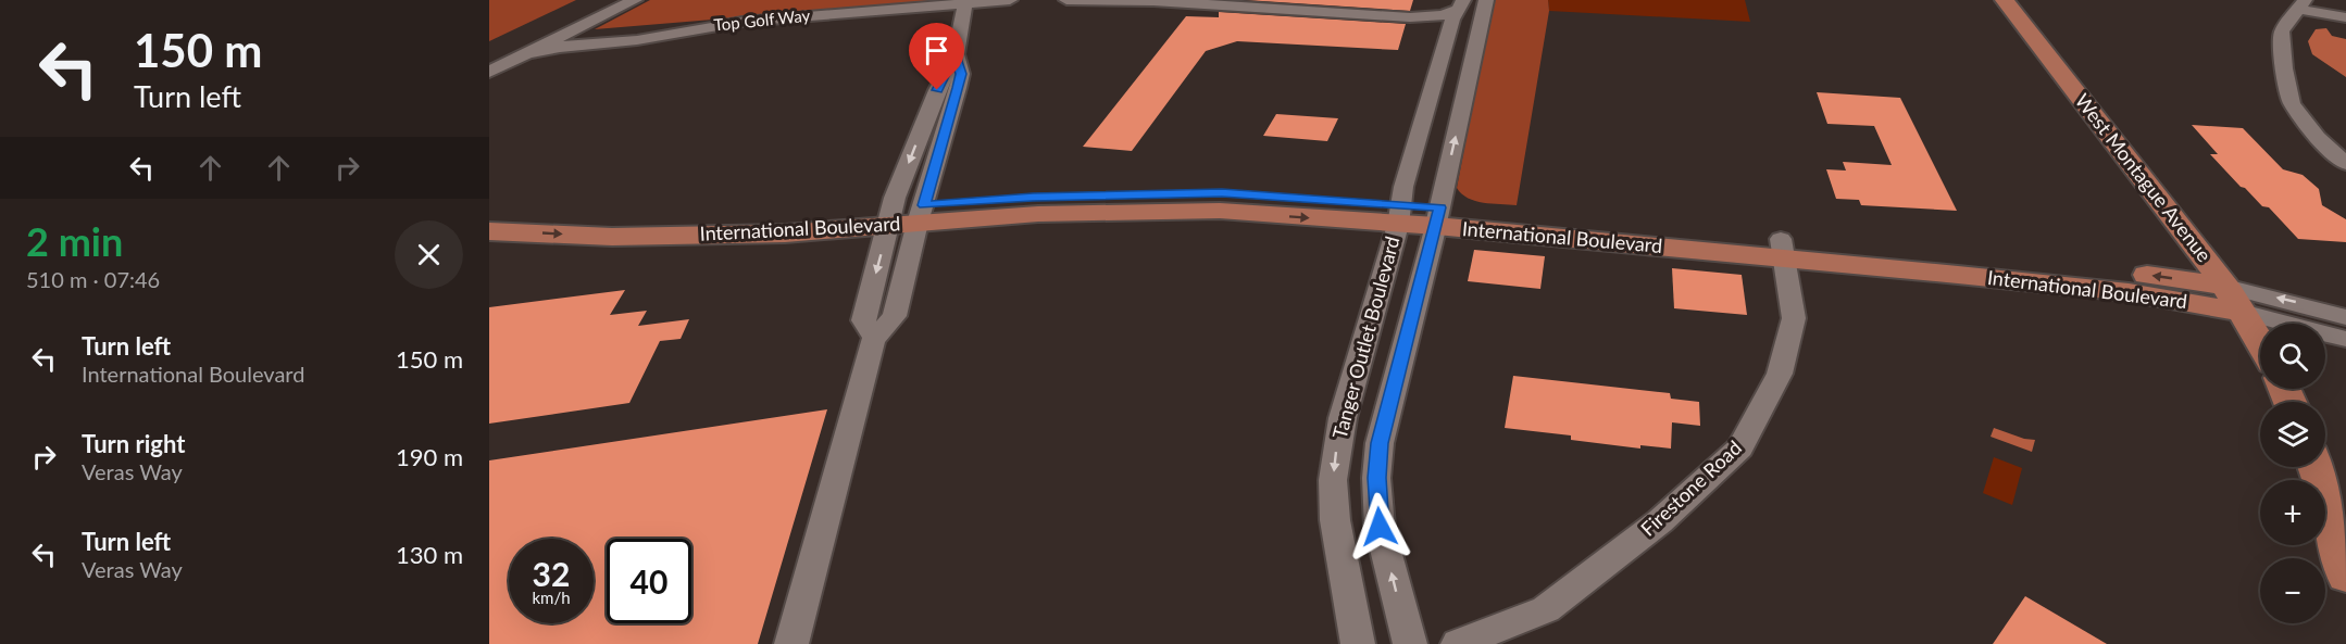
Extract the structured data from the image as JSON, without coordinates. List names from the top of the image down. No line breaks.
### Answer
{"streets":{"main road":["West Montague Avenue","International Boulevard"],"street":["Top Golf Way","Tanger Outlet Boulevard","Firestone Road"]},"crossings":[["West Montague Avenue","International Boulevard"],["International Boulevard","Tanger Outlet Boulevard"],["International Boulevard","Firestone Road"]],"page":{"turn":["150 m","Turn left"],"heading":["2 min","510 m · 07:46"],"list":[{"name":"Turn left","note":"International Boulevard","value":"150 m"},{"name":"Turn right","note":"Veras Way","value":"190 m"},{"name":"Turn left","note":"Veras Way","value":"130 m"}],"map_buttons":["+","−"],"speed":"32 km/h","limit":"40"}}
